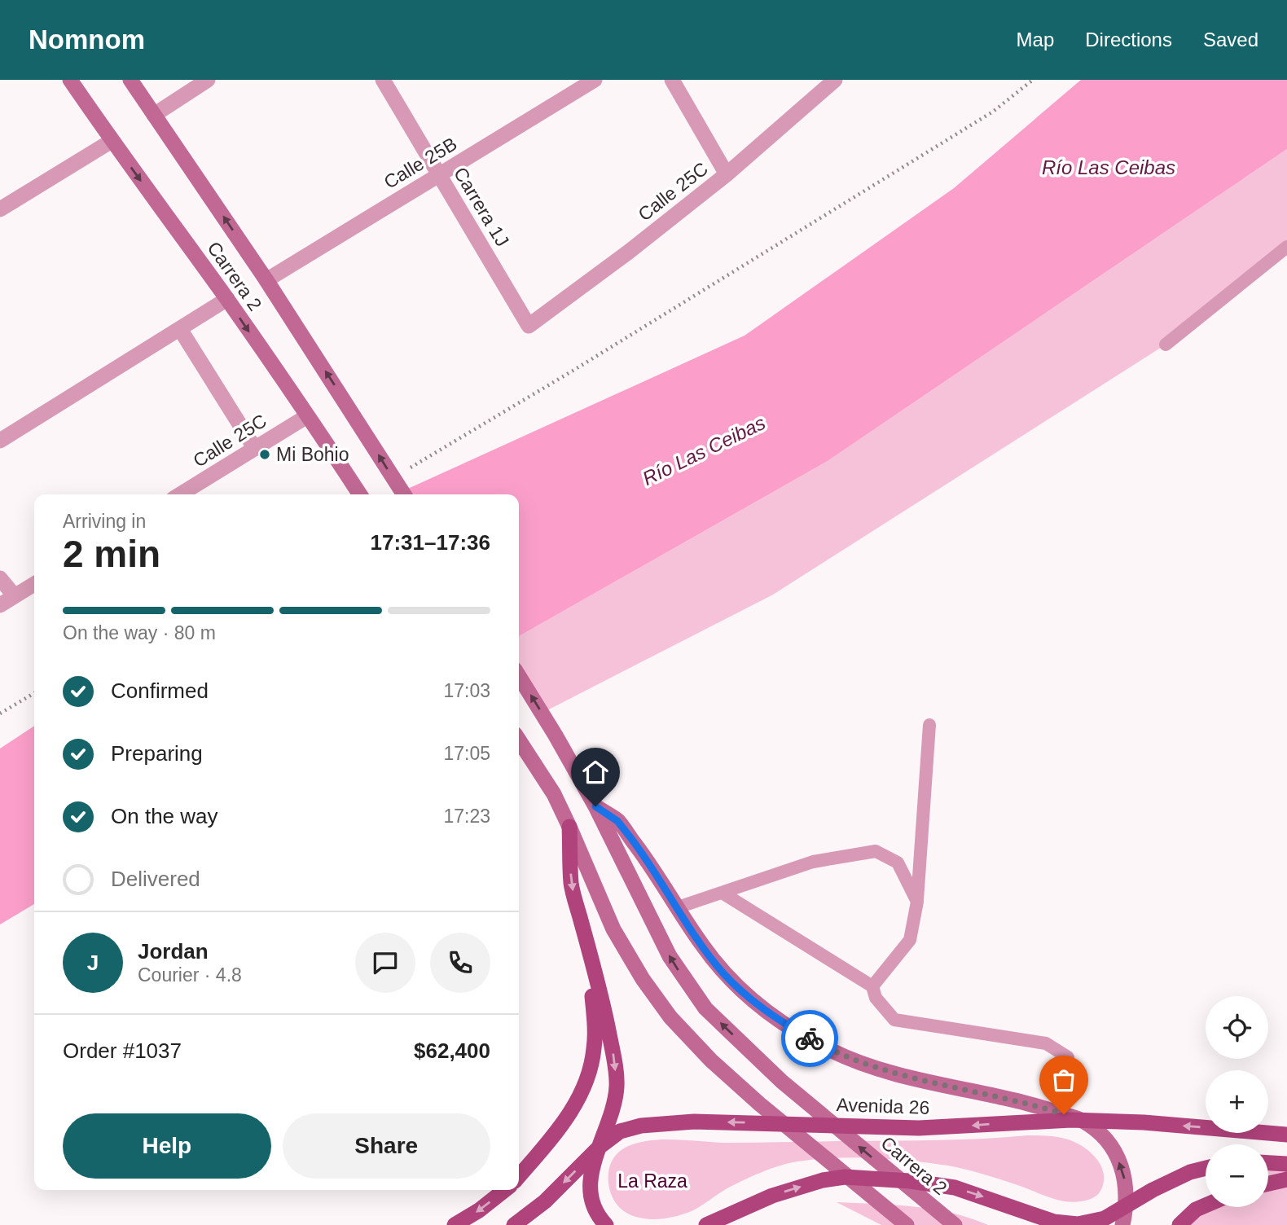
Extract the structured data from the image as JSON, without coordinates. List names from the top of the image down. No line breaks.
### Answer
{"streets":{"main road":["Carrera 2","Avenida 26"],"street":["Calle 25B","Calle 25C","Carrera 1J"]},"crossings":[["Calle 25B","Carrera 1J"],["Calle 25B","Carrera 2"],["Calle 25C","Carrera 1J"],["Calle 25C","Carrera 2"]],"water":["Río Las Ceibas"],"parks":["La Raza"],"places":["Mi Bohio"],"page":{"header":"Nomnom","nav":["Map","Directions","Saved"],"heading":["2 min","Arriving in","17:31–17:36"],"panel":["Jordan","Courier · 4.8","Order #1037","$62,400"],"bar":"On the way · 80 m","list":[["Confirmed","17:03"],["Preparing","17:05"],["On the way","17:23"],"Delivered"],"round":"J","map_buttons":["+","−"],"buttons":["Help","Share"]}}
